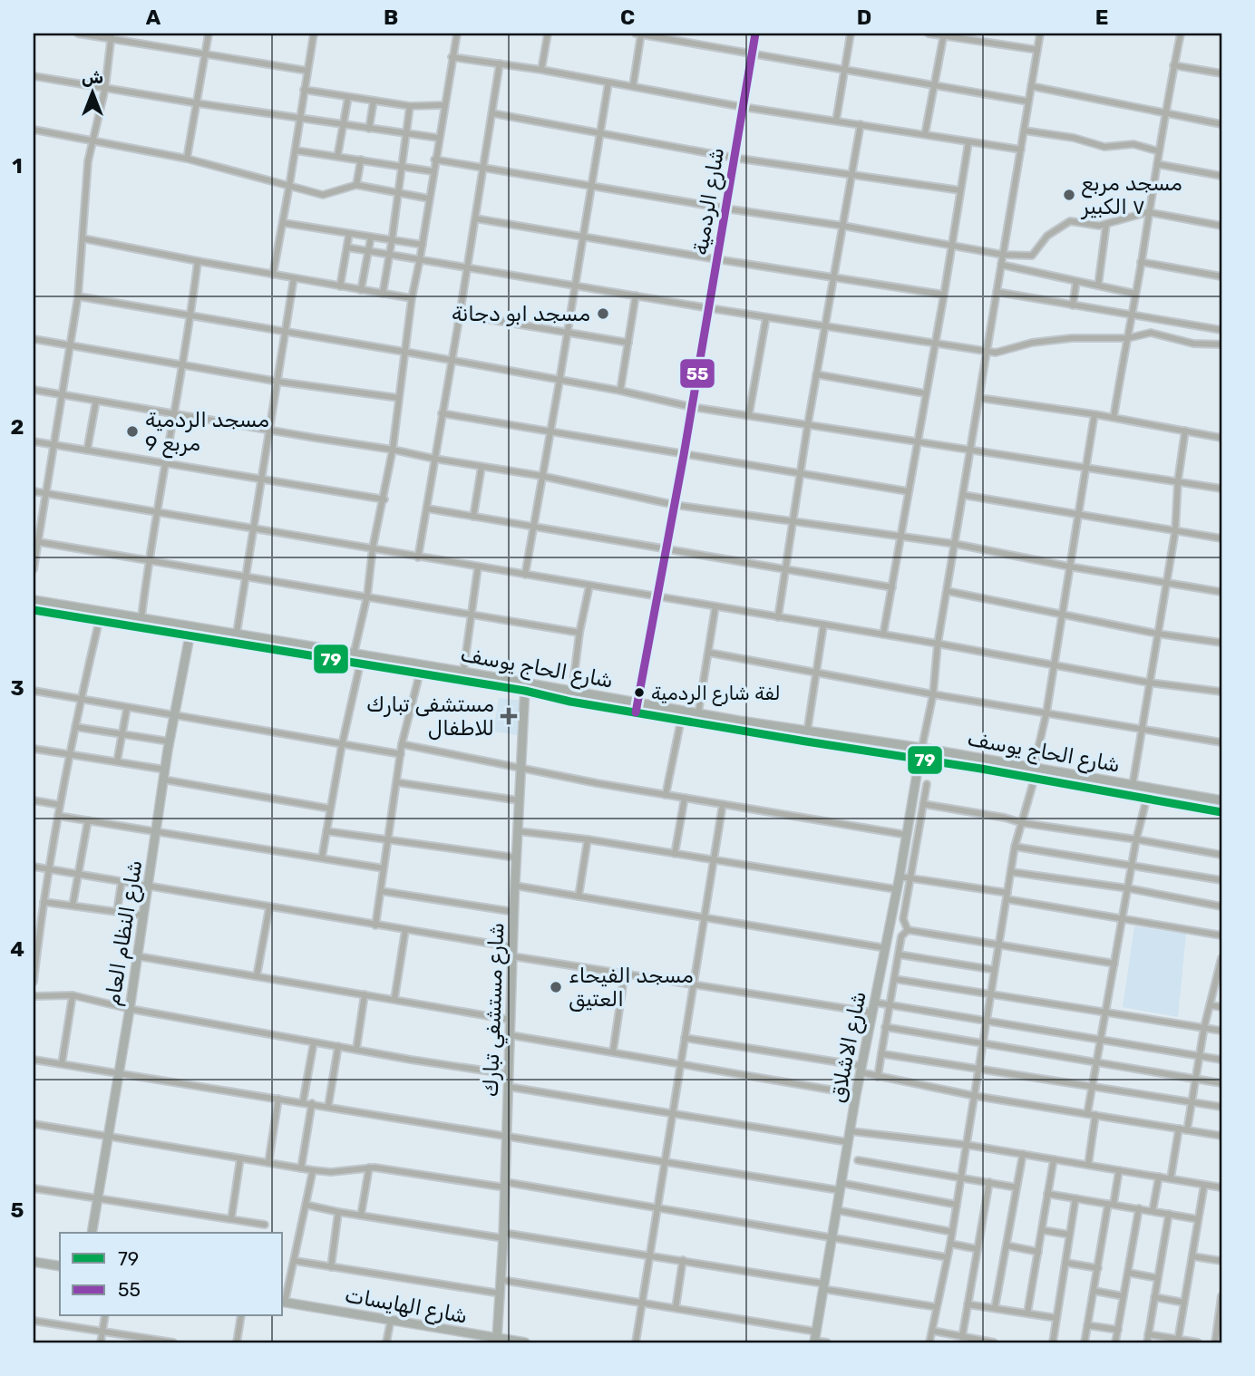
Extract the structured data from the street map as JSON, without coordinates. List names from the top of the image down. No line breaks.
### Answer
{"streets":{"street":["شارع الردمية","شارع الحاج يوسف","شارع النظام العام","شارع مستشفي تبارك","شارع الاشلاق","شارع الهايسات"]},"crossings":[["شارع الردمية","شارع الحاج يوسف"],["شارع الحاج يوسف","شارع النظام العام"],["شارع الحاج يوسف","شارع مستشفي تبارك"],["شارع الحاج يوسف","شارع الاشلاق"],["شارع مستشفي تبارك","شارع الهايسات"]],"places":{"other":["مسجد مربع ٧ الكبير","مسجد ابو دجانة","مسجد الردمية مربع 9","لفة شارع الردمية","مسجد الفيحاء العتيق"],"health":["مستشفى تبارك للاطفال"]},"lines":["transit line 55","transit line 79"],"legend":["79","55"],"north":"top","grid":{"columns":["A","B","C","D","E"],"rows":["1","2","3","4","5"]}}
